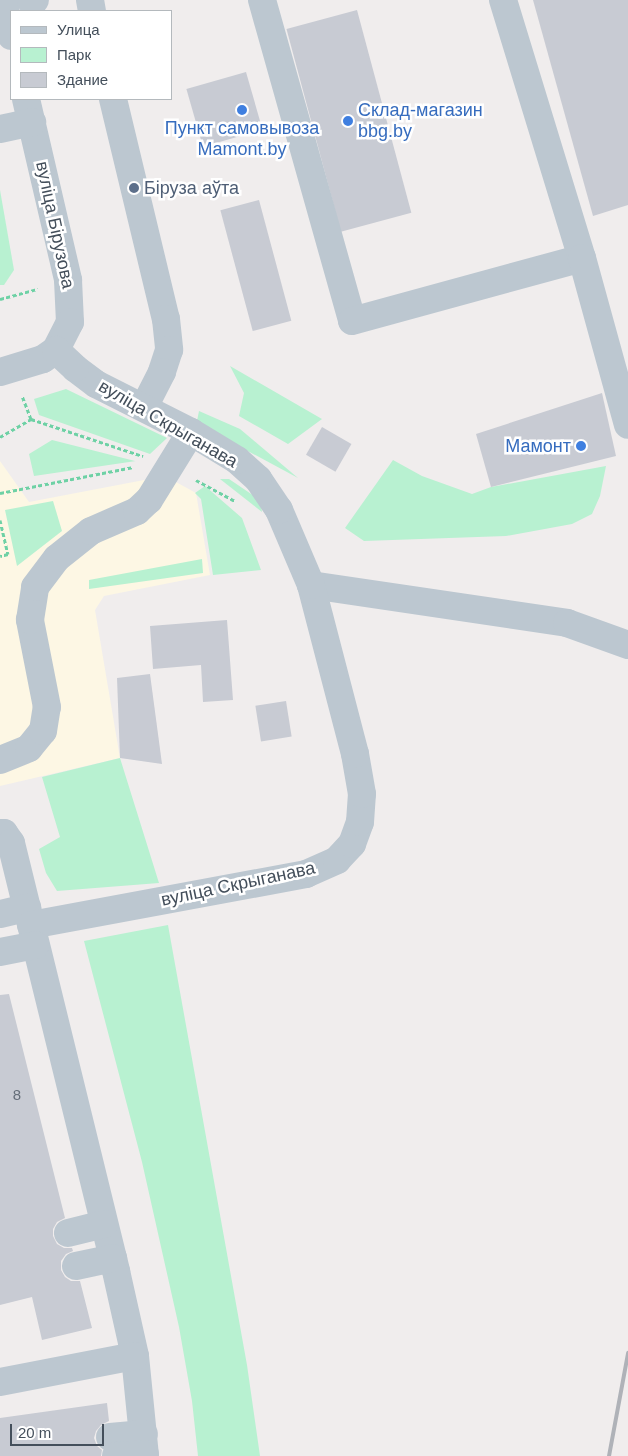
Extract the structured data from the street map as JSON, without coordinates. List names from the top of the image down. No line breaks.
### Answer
{"streets":{"street":["вуліца Бірузова","вуліца Скрыганава"]},"crossings":[["вуліца Бірузова","вуліца Скрыганава"]],"places":["Пункт самовывоза Mamont.by","Склад-магазин bbg.by","Біруза аўта","Мамонт"],"house_numbers":["8"],"legend":["Улица","Парк","Здание"],"scale_bar":"20 m"}
